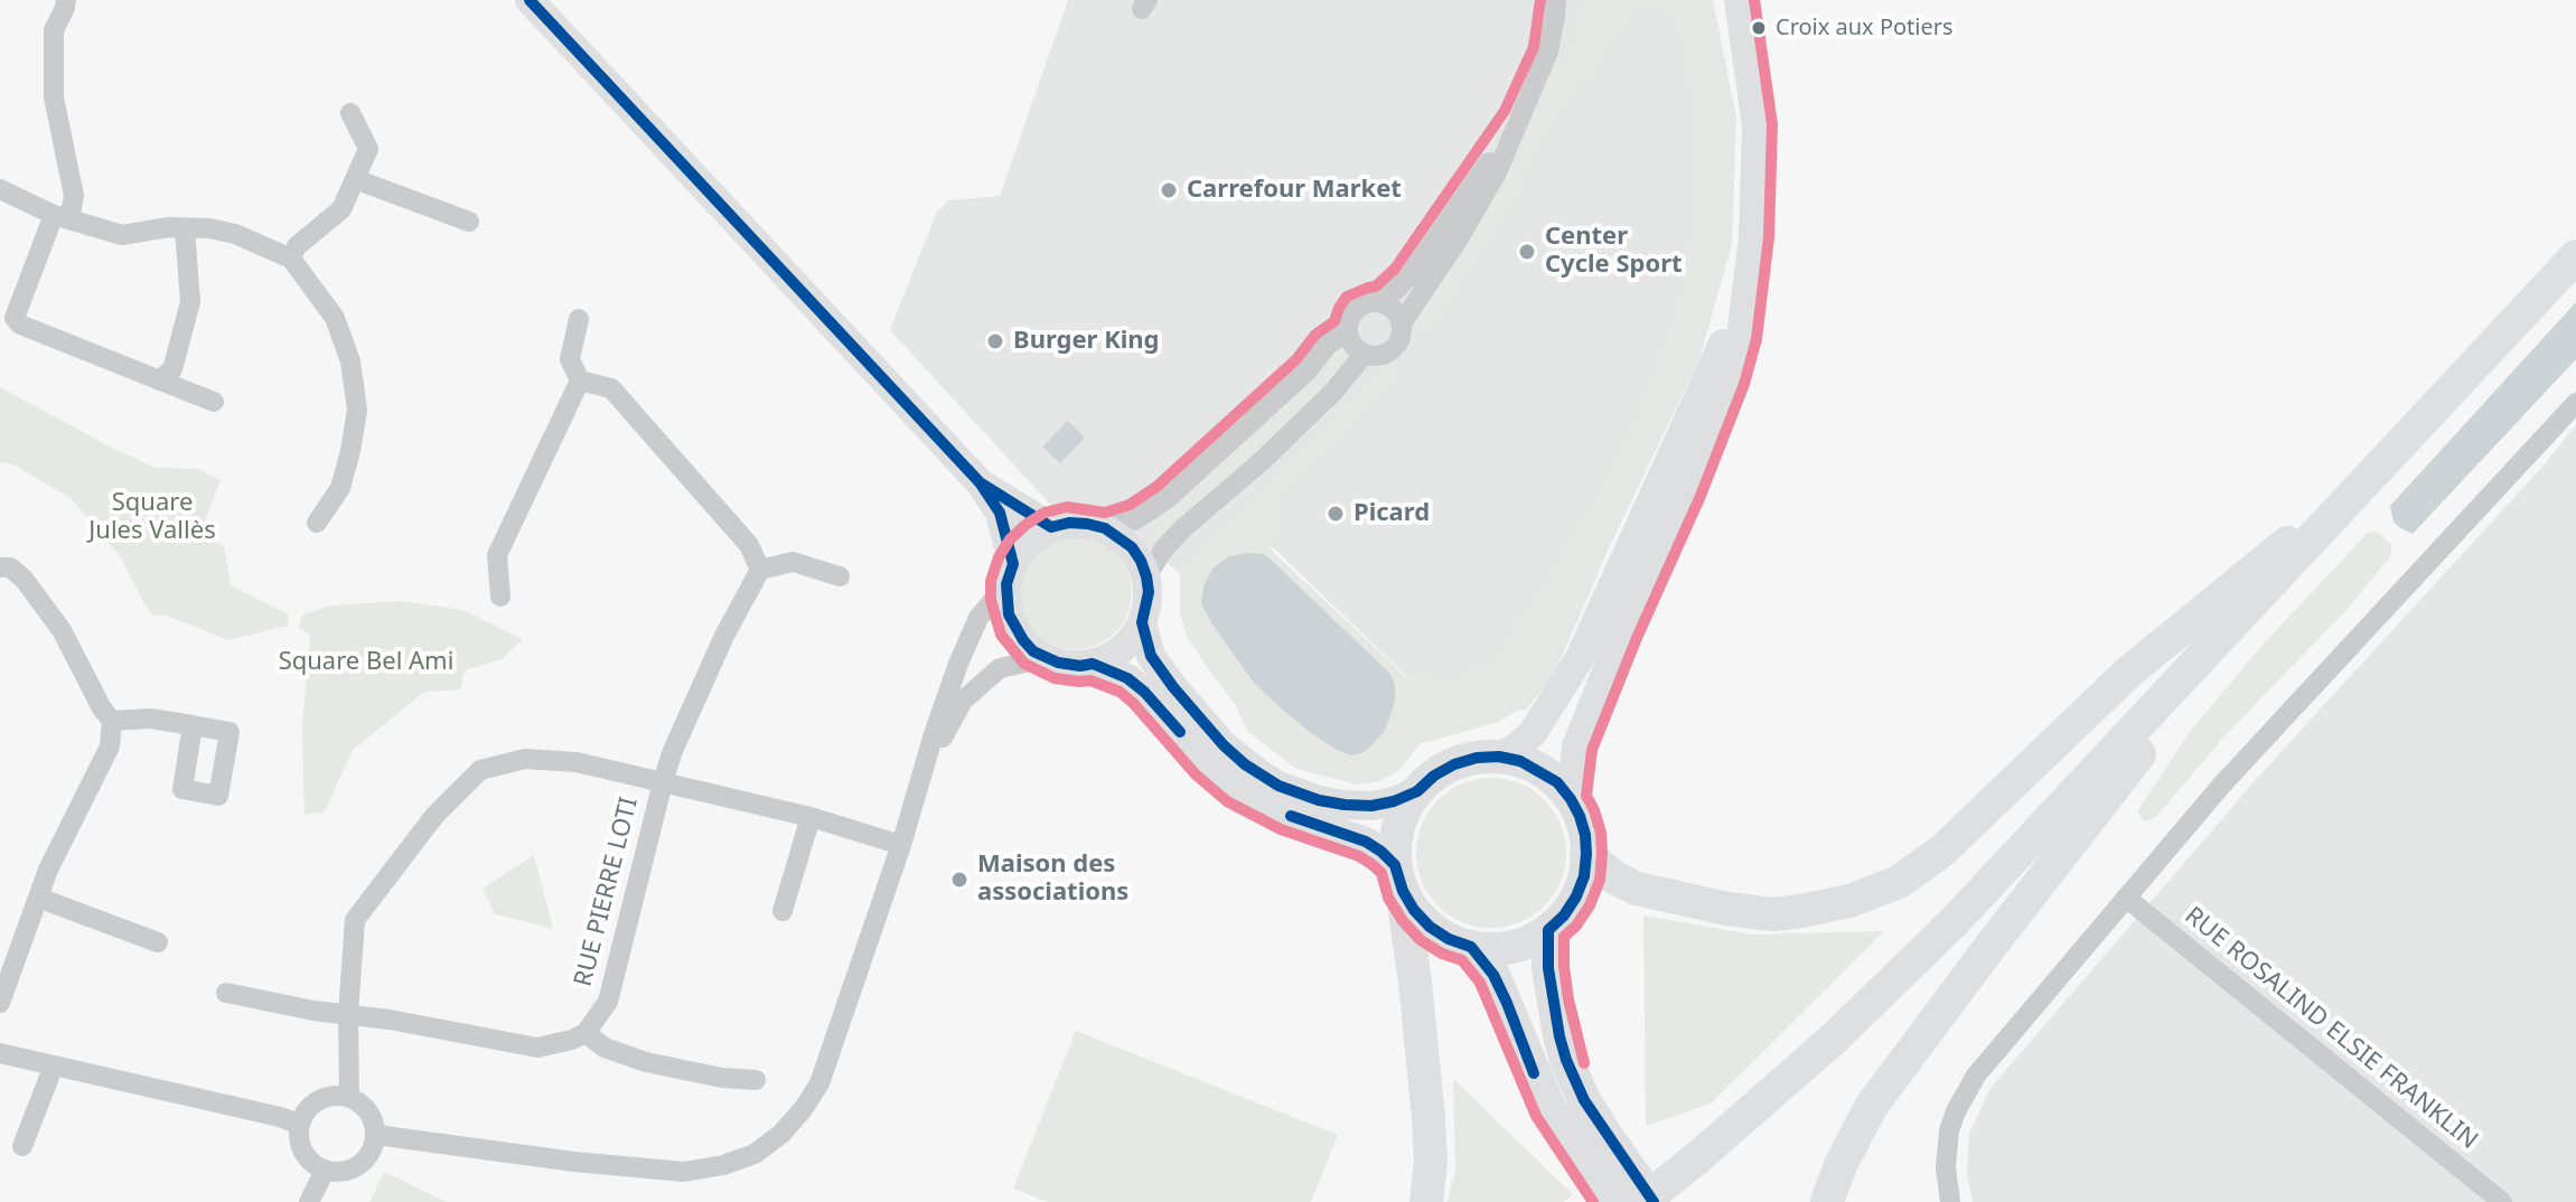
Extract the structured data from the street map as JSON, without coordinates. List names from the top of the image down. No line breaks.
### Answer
{"streets":{"street":["RUE PIERRE LOTI","RUE ROSALIND ELSIE FRANKLIN"]},"parks":["Square Jules Vallès","Square Bel Ami"],"places":["Croix aux Potiers","Carrefour Market","Center Cycle Sport","Burger King","Picard","Maison des associations"]}
